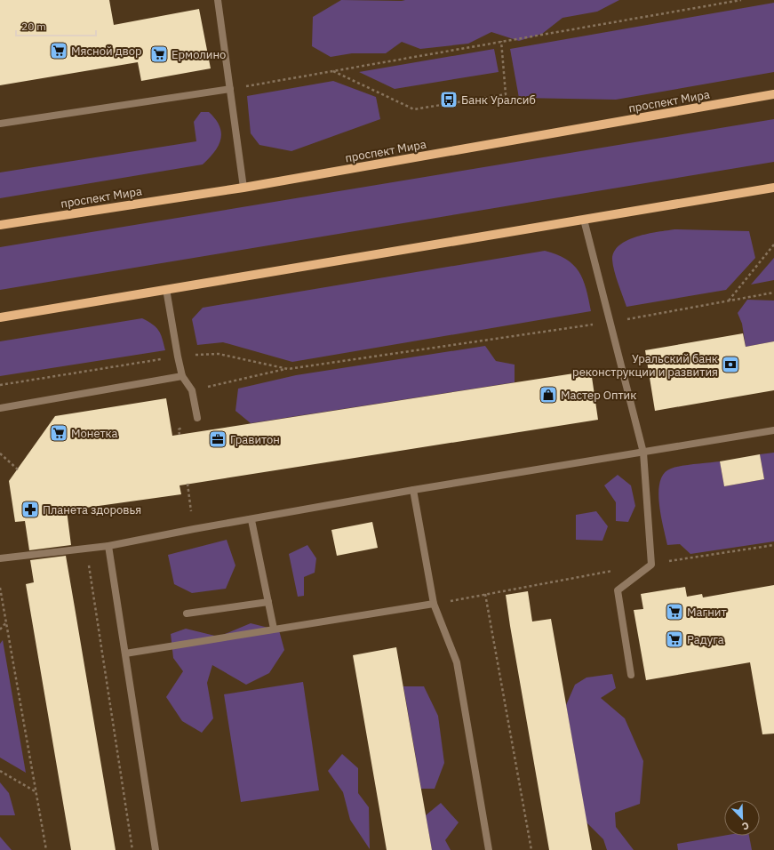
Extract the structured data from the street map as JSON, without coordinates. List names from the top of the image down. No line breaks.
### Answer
{"streets":{"main road":["проспект Мира"]},"places":{"supermarket":["Мясной двор","Ермолино","Монетка","Магнит","Радуга"],"bus stop":["Банк Уралсиб"],"bank":["Уральский банк реконструкции и развития"],"shop":["Мастер Оптик"],"office":["Гравитон"],"pharmacy":["Планета здоровья"]},"scale_bar":"20 m","north":"bottom right"}
